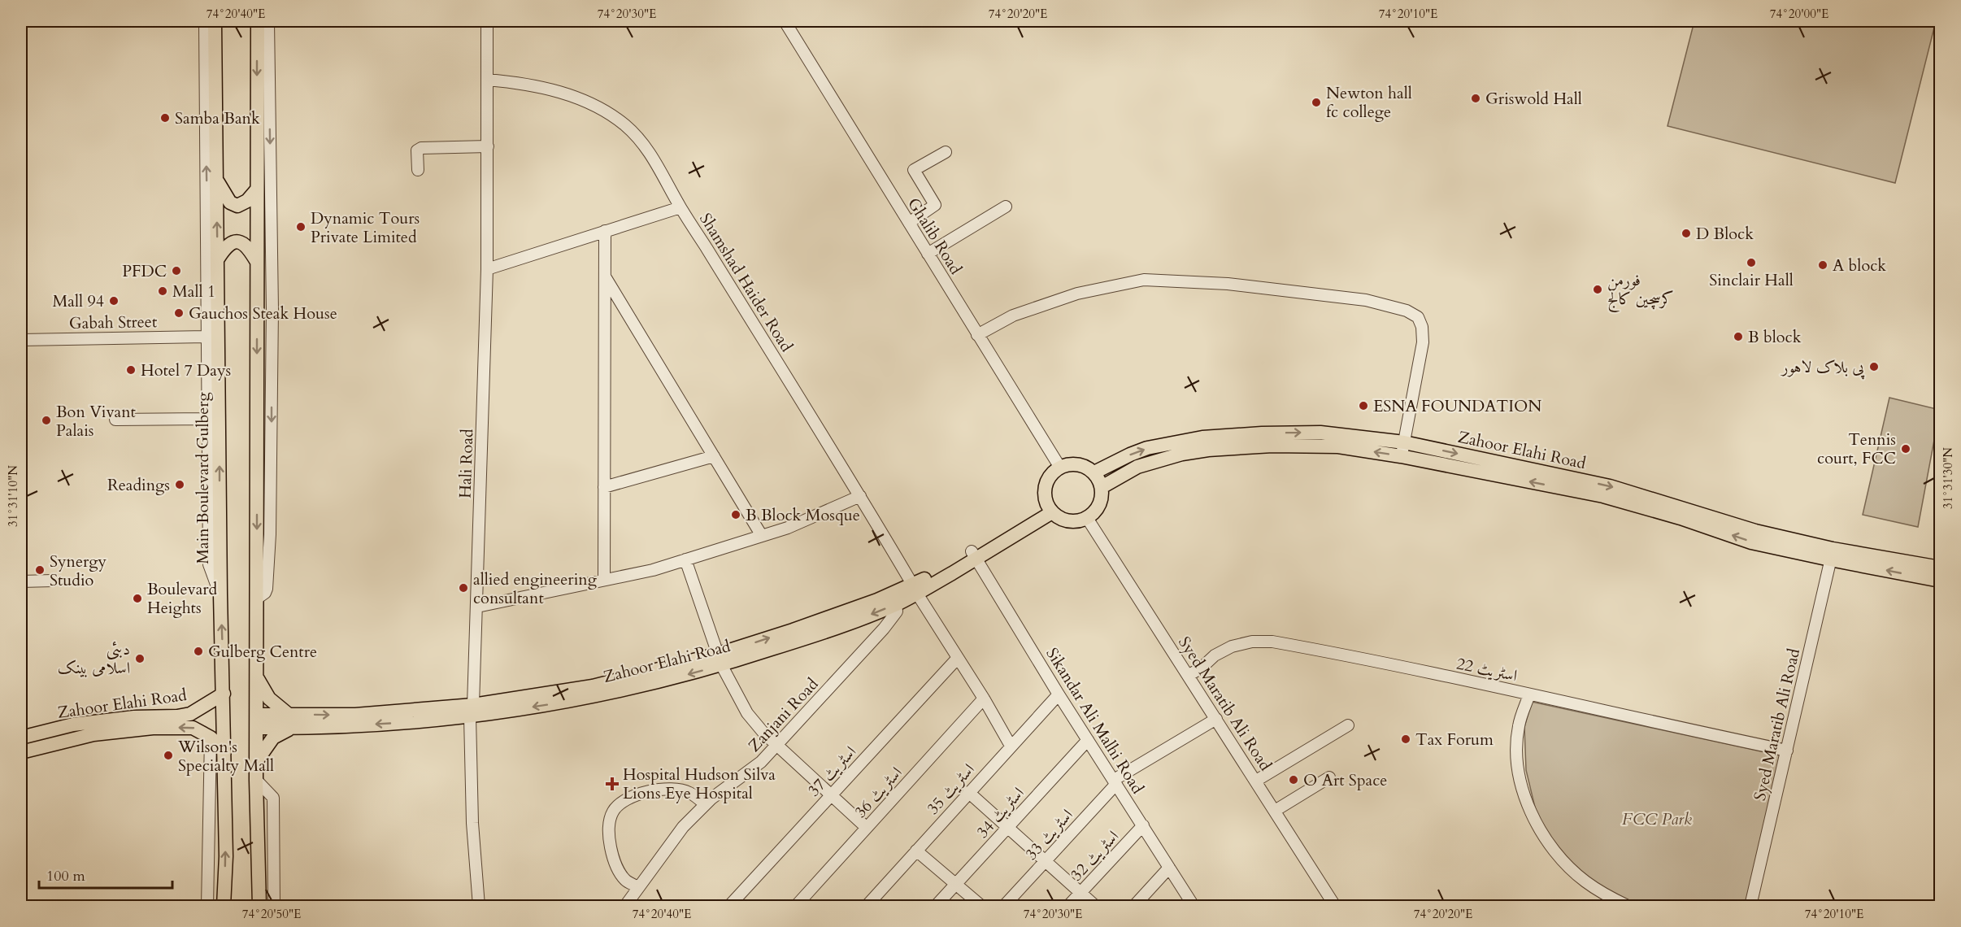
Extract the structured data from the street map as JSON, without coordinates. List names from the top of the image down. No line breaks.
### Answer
{"streets":{"main road":["Zahoor Elahi Road","Main Boulevard Gulberg"],"street":["Ghalib Road","Shamshad Haider Road","Gabah Street","Hali Road","اسٹریٹ 22","Syed Maratib Ali Road","Zanjani Road","Sikandar Ali Malhi Road","اسٹریٹ 37","اسٹریٹ 35","اسٹریٹ 36","اسٹریٹ 34","اسٹریٹ 33","اسٹریٹ 32"]},"crossings":[["Ghalib Road","Zahoor Elahi Road"],["Ghalib Road","Syed Maratib Ali Road"],["Shamshad Haider Road","Zahoor Elahi Road"],["Shamshad Haider Road","Hali Road"],["Shamshad Haider Road","اسٹریٹ 37"],["Shamshad Haider Road","اسٹریٹ 35"],["Shamshad Haider Road","اسٹریٹ 36"],["Zahoor Elahi Road","Hali Road"],["Zahoor Elahi Road","Main Boulevard Gulberg"],["Zahoor Elahi Road","Syed Maratib Ali Road"],["Zahoor Elahi Road","Zanjani Road"],["Zahoor Elahi Road","Sikandar Ali Malhi Road"],["اسٹریٹ 22","Syed Maratib Ali Road"],["Syed Maratib Ali Road","اسٹریٹ 33"],["Sikandar Ali Malhi Road","اسٹریٹ 35"],["Sikandar Ali Malhi Road","اسٹریٹ 34"],["Sikandar Ali Malhi Road","اسٹریٹ 33"],["Sikandar Ali Malhi Road","اسٹریٹ 32"]],"parks":["FCC Park"],"places":{"other":["Griswold Hall","Newton hall fc college","Samba Bank","Dynamic Tours Private Limited","D Block","Sinclair Hall","A block","PFDC","فورمن کرسچین کالج","Mall 1","Mall 94","Gauchos Steak House","B block","پی بلاک لاہور","Hotel 7 Days","ESNA FOUNDATION","Bon Vivant Palais","Tennis court, FCC","Readings","B Block Mosque","Synergy Studio","allied engineering consultant","Boulevard Heights","Gulberg Centre","دبئی اسلامی بینک","Tax Forum","Wilson's Specialty Mall","O Art Space"],"health":["Hospital Hudson Silva Lions Eye Hospital"]},"scale_bar":"100 m","coordinates":["74°20'40\"E","74°20'30\"E","74°20'20\"E","74°20'10\"E","74°20'00\"E","31°31'30\"N","31°31'10\"N","74°20'50\"E"]}
